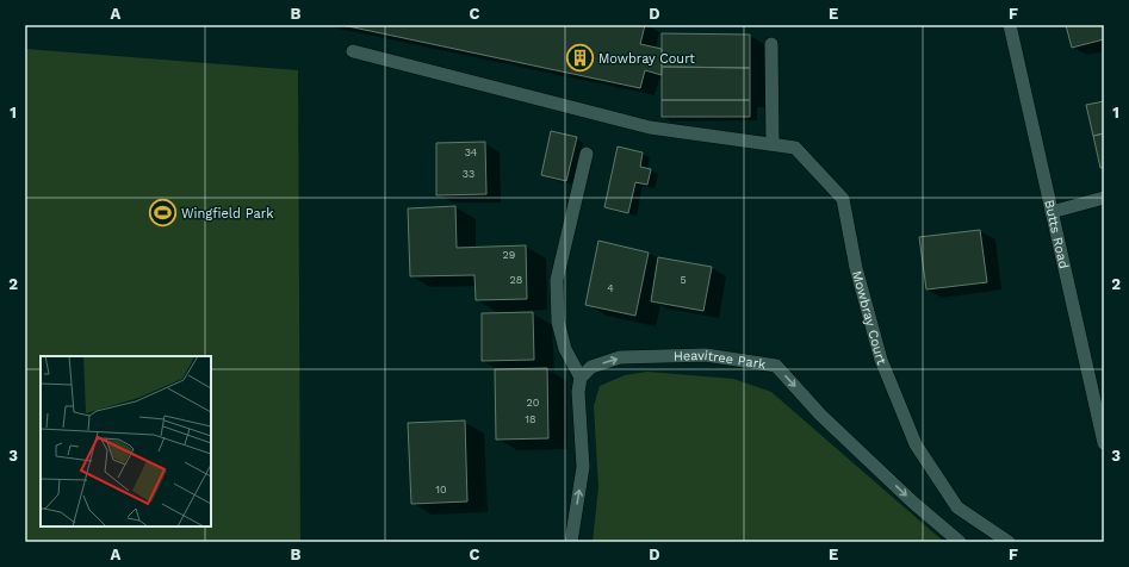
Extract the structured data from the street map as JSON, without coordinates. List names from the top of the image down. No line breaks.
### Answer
{"streets":{"street":["Butts Road","Mowbray Court","Heavitree Park"]},"one_way":["Heavitree Park"],"places":{"building":["Mowbray Court"],"sports":["Wingfield Park"]},"house_numbers":["34","33","29","28","5","4","20","18","10"],"grid":{"columns":["A","B","C","D","E","F"],"rows":["1","2","3"]}}
